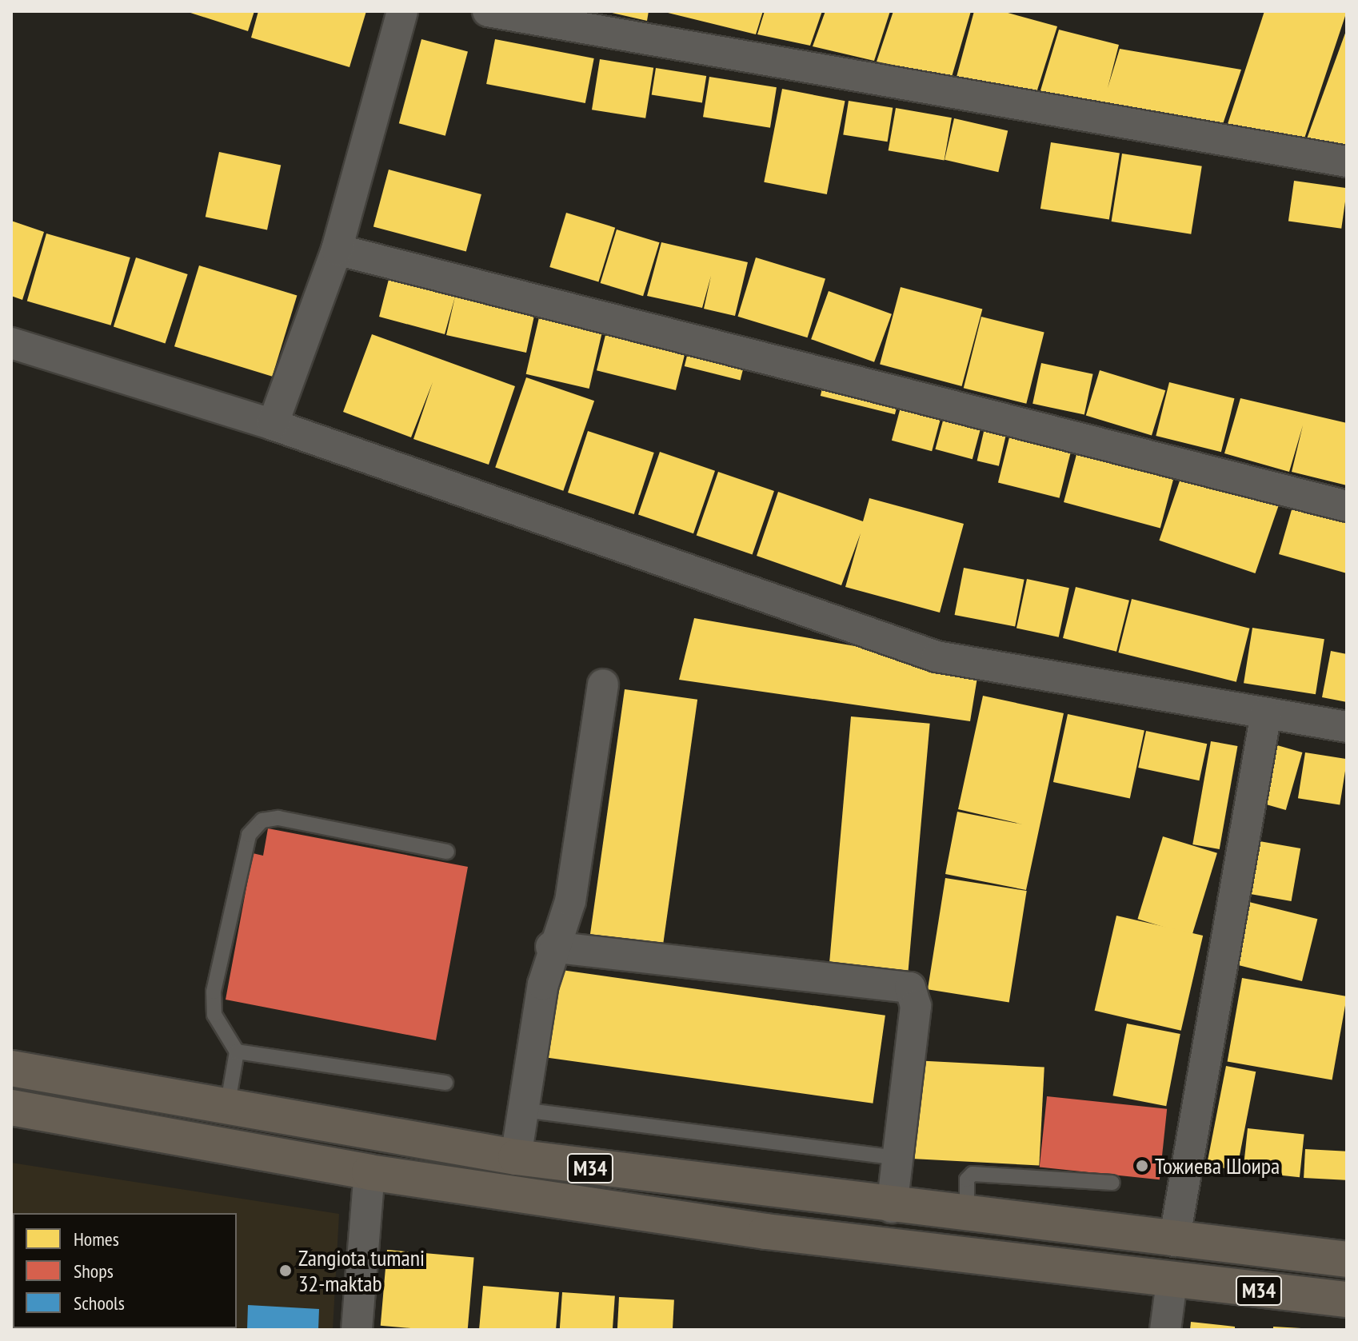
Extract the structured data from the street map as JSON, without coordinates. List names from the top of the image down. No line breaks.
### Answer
{"streets":{"main road":["M34"]},"places":["Тожиева Шоира","Zangiota tumani 32-maktab"],"legend":["Homes","Shops","Schools"]}
